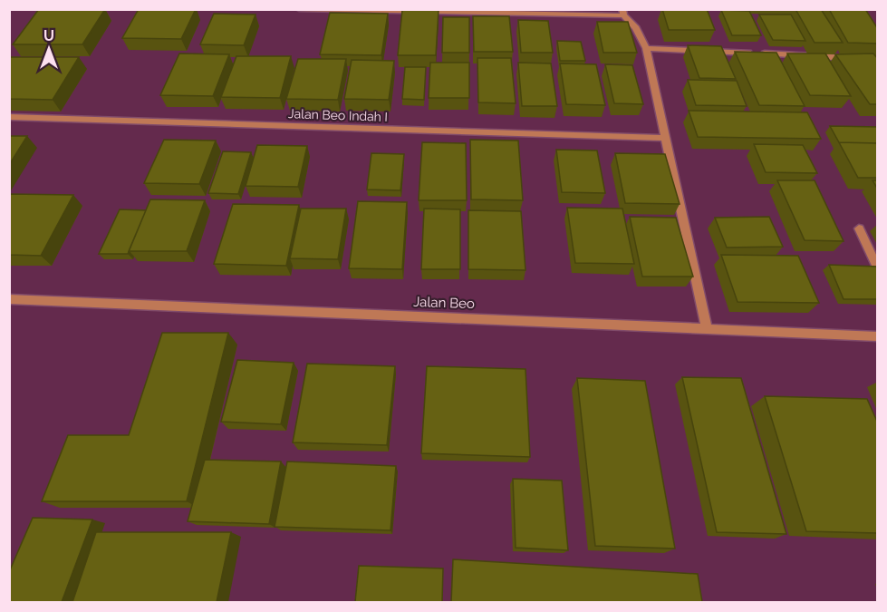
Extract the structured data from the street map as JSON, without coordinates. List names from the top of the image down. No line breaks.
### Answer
{"streets":{"street":["Jalan Beo Indah I","Jalan Beo"]},"north":"top"}
